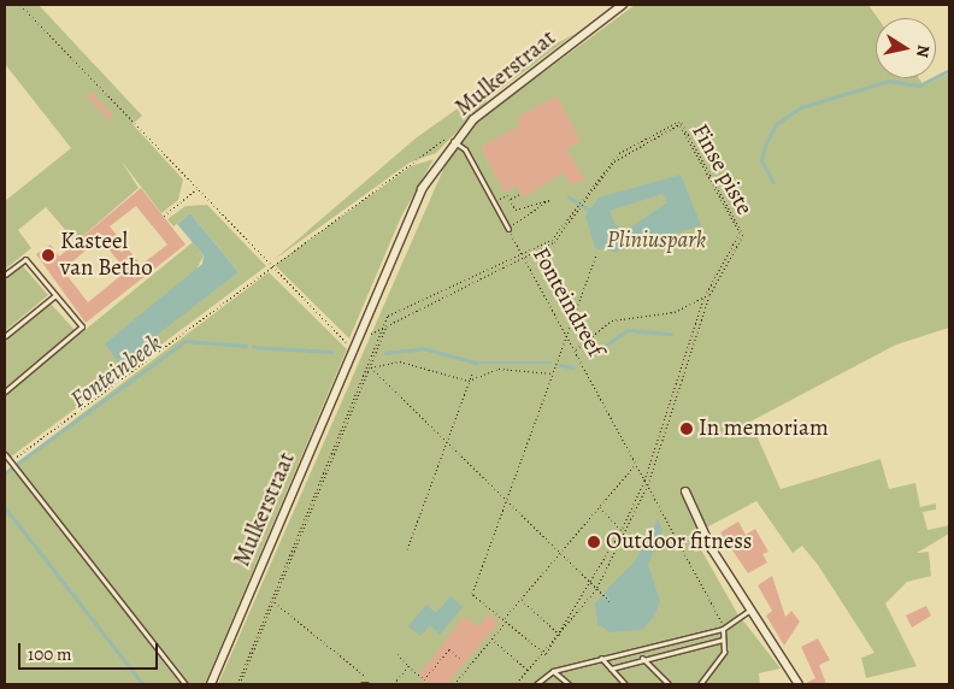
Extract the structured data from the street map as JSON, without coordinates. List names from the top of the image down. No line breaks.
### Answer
{"streets":{"street":["Mulkerstraat"],"path":["Finse piste","Fonteindreef"]},"crossings":[["Finse piste","Fonteindreef"]],"water":["Fonteinbeek"],"parks":["Pliniuspark"],"places":["Kasteel van Betho","In memoriam","Outdoor fitness"],"scale_bar":"100 m","north":"right"}
